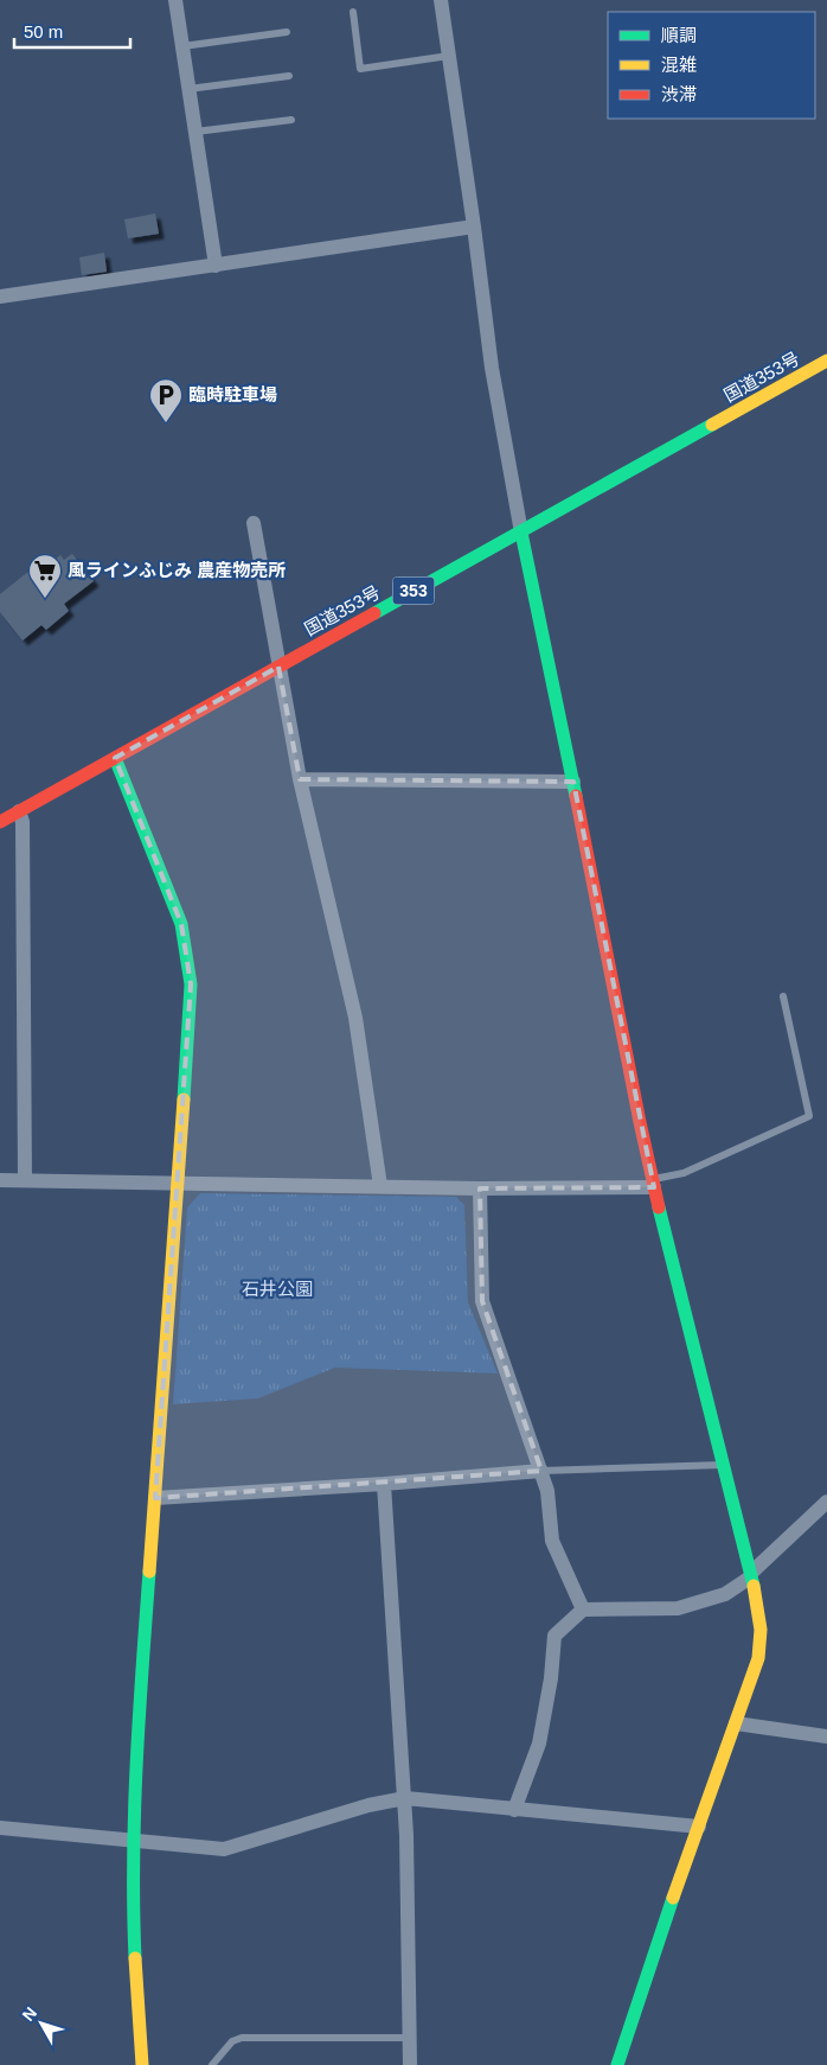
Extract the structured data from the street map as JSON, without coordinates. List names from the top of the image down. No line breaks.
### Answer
{"streets":{"main road":["国道353号","353"]},"parks":["石井公園"],"places":{"parking":["臨時駐車場"],"supermarket":["風ラインふじみ 農産物売所"]},"legend":["順調","混雑","渋滞"],"scale_bar":"50 m","north":"top left"}
